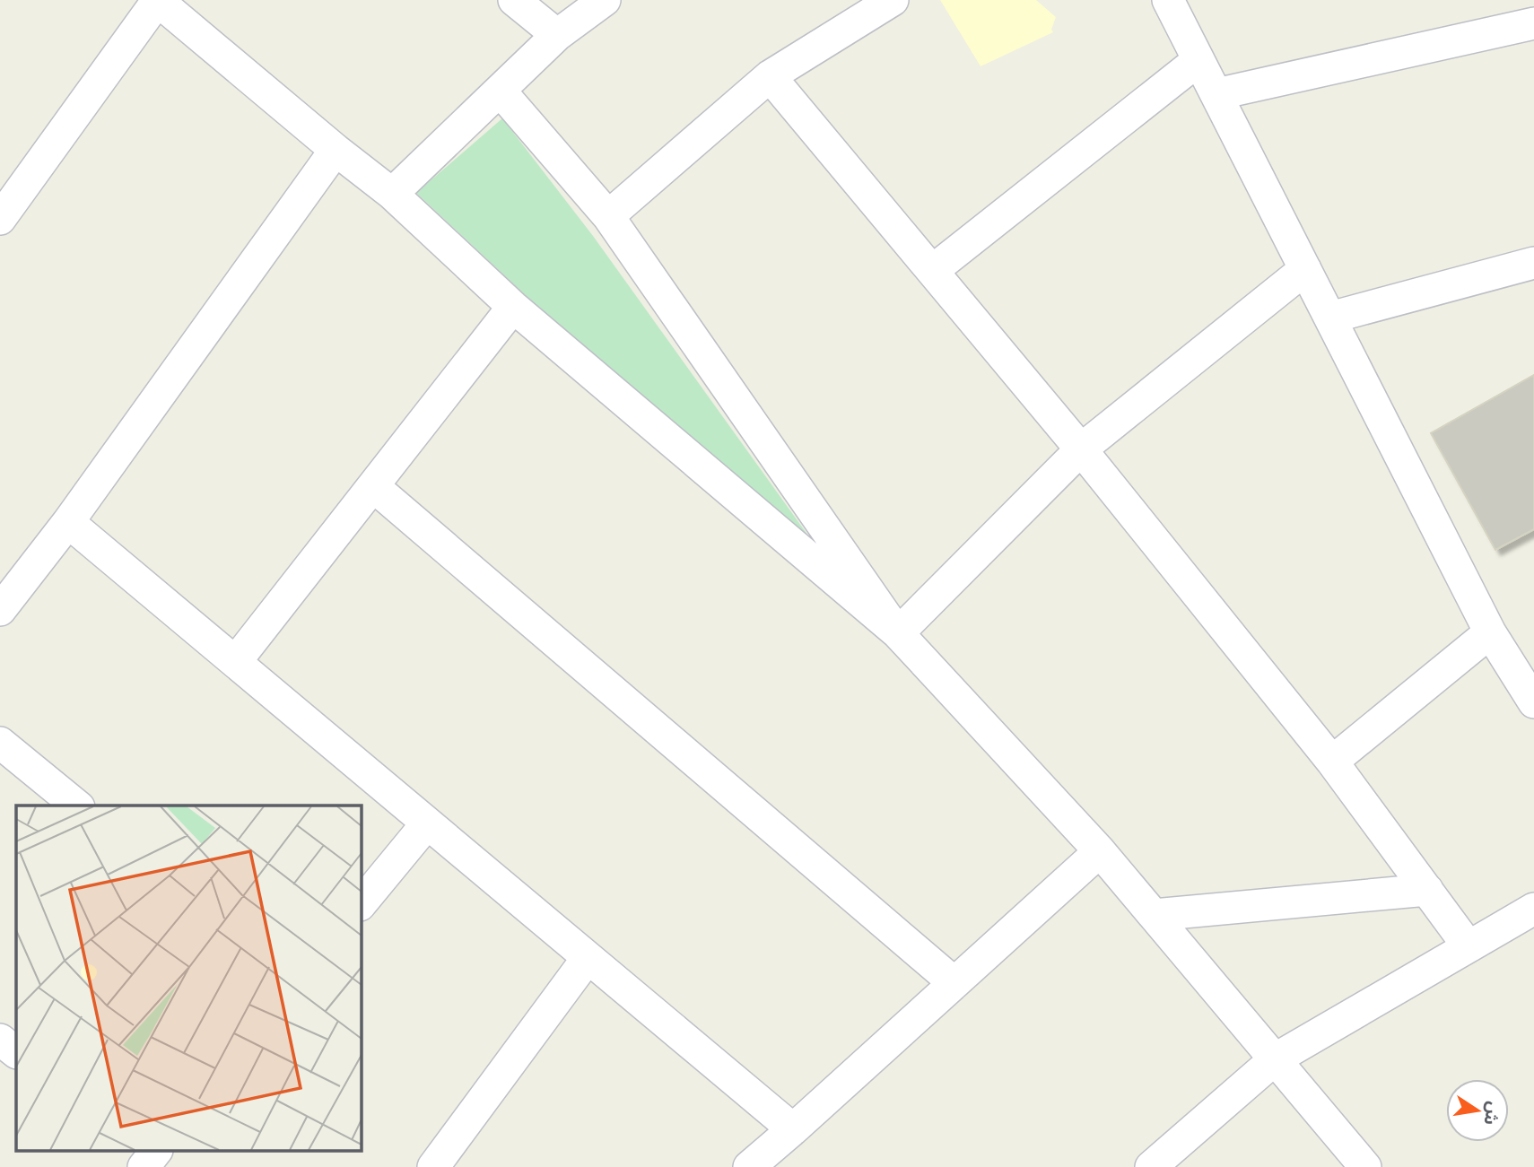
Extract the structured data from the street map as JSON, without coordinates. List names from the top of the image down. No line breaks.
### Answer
{"north":"right"}
